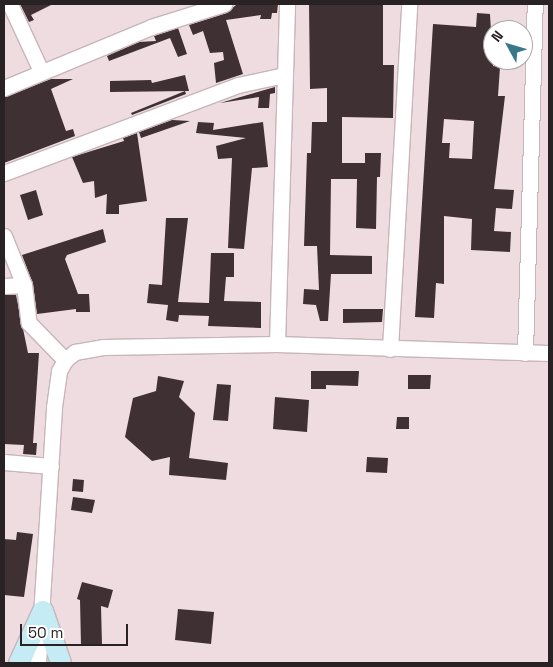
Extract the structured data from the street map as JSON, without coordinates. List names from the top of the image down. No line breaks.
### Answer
{"scale_bar":"50 m","north":"top left"}
